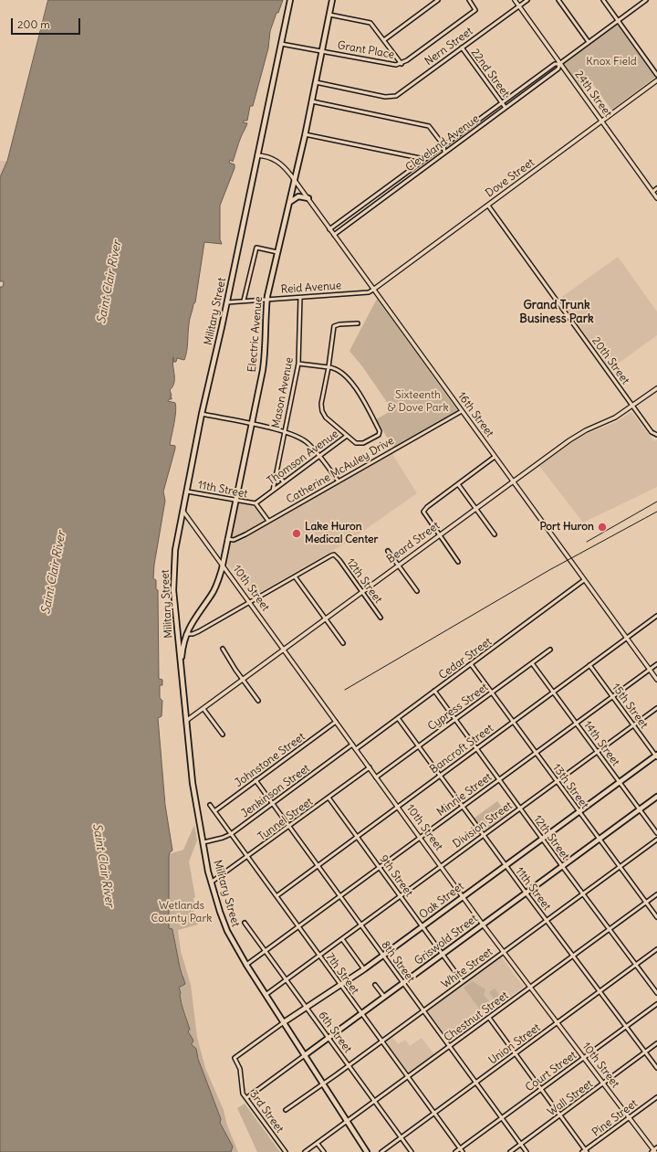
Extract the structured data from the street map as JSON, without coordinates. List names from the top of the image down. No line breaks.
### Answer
{"streets":{"main road":["Military Street","Electric Avenue","Oak Street","Griswold Street"],"street":["Nern Street","Grant Place","22nd Street","24th Street","Cleveland Avenue","Dove Street","Reid Avenue","20th Street","Mason Avenue","16th Street","Thomson Avenue","Catherine McAuley Drive","11th Street","Beard Street","12th Street","10th Street","Cedar Street","15th Street","Cypress Street","14th Street","Bancroft Street","Johnstone Street","13th Street","Jenkinson Street","Minnie Street","Tunnel Street","Division Street","9th Street","8th Street","White Street","7th Street","Chestnut Street","6th Street","Union Street","Court Street","Wall Street","3rd Street","Pine Street"]},"crossings":[["Nern Street","22nd Street"],["Nern Street","24th Street"],["Nern Street","Electric Avenue"],["Grant Place","Military Street"],["Grant Place","Electric Avenue"],["22nd Street","Cleveland Avenue"],["24th Street","Cleveland Avenue"],["24th Street","Dove Street"],["Cleveland Avenue","16th Street"],["Dove Street","Reid Avenue"],["Dove Street","20th Street"],["Dove Street","16th Street"],["Reid Avenue","Military Street"],["Reid Avenue","Electric Avenue"],["Reid Avenue","Mason Avenue"],["Reid Avenue","16th Street"],["Military Street","Electric Avenue"],["Military Street","16th Street"],["Military Street","11th Street"],["Military Street","Beard Street"],["Military Street","10th Street"],["Military Street","Jenkinson Street"],["Military Street","Minnie Street"],["Military Street","Tunnel Street"],["Military Street","Division Street"],["Military Street","Oak Street"],["Military Street","Griswold Street"],["Military Street","White Street"],["Military Street","Chestnut Street"],["Electric Avenue","16th Street"],["Electric Avenue","Catherine McAuley Drive"],["Electric Avenue","11th Street"],["Electric Avenue","10th Street"],["20th Street","Beard Street"],["Mason Avenue","Thomson Avenue"],["16th Street","Catherine McAuley Drive"],["16th Street","Beard Street"],["16th Street","Cedar Street"],["16th Street","Bancroft Street"],["16th Street","Minnie Street"],["Thomson Avenue","11th Street"],["Catherine McAuley Drive","11th Street"],["11th Street","Cedar Street"],["11th Street","Cypress Street"],["11th Street","Bancroft Street"],["11th Street","Minnie Street"],["11th Street","Division Street"],["11th Street","Oak Street"],["11th Street","Griswold Street"],["11th Street","White Street"],["11th Street","Chestnut Street"],["11th Street","Union Street"],["11th Street","Court Street"],["11th Street","Wall Street"],["Beard Street","12th Street"],["Beard Street","10th Street"],["12th Street","Cedar Street"],["12th Street","Cypress Street"],["12th Street","Bancroft Street"],["12th Street","Minnie Street"],["12th Street","Division Street"],["12th Street","Oak Street"],["12th Street","Griswold Street"],["12th Street","White Street"],["12th Street","Chestnut Street"],["12th Street","Union Street"],["10th Street","Cedar Street"],["10th Street","Cypress Street"],["10th Street","Bancroft Street"],["10th Street","Johnstone Street"],["10th Street","Jenkinson Street"],["10th Street","Minnie Street"],["10th Street","Tunnel Street"],["10th Street","Division Street"],["10th Street","Oak Street"],["10th Street","Griswold Street"],["10th Street","White Street"],["10th Street","Chestnut Street"],["10th Street","Union Street"],["10th Street","Court Street"],["10th Street","Wall Street"],["10th Street","Pine Street"],["Cedar Street","13th Street"],["15th Street","Bancroft Street"],["15th Street","Minnie Street"],["15th Street","Division Street"],["15th Street","Oak Street"],["Cypress Street","14th Street"],["Cypress Street","13th Street"],["14th Street","Bancroft Street"],["14th Street","Minnie Street"],["14th Street","Division Street"],["14th Street","Oak Street"],["14th Street","Griswold Street"],["Bancroft Street","13th Street"],["Bancroft Street","9th Street"],["Bancroft Street","8th Street"],["Bancroft Street","7th Street"],["Johnstone Street","8th Street"],["Johnstone Street","7th Street"],["13th Street","Minnie Street"],["13th Street","Division Street"],["13th Street","Oak Street"],["13th Street","Griswold Street"],["13th Street","White Street"],["13th Street","Chestnut Street"],["Jenkinson Street","8th Street"],["Jenkinson Street","7th Street"],["Minnie Street","9th Street"],["Minnie Street","8th Street"],["Minnie Street","7th Street"],["Minnie Street","6th Street"],["Tunnel Street","9th Street"],["Tunnel Street","8th Street"],["Tunnel Street","7th Street"],["Division Street","9th Street"],["Division Street","8th Street"],["Division Street","7th Street"],["Division Street","6th Street"],["9th Street","Oak Street"],["9th Street","Griswold Street"],["9th Street","White Street"],["Oak Street","8th Street"],["Oak Street","7th Street"],["Oak Street","6th Street"],["Oak Street","3rd Street"],["Griswold Street","8th Street"],["Griswold Street","7th Street"],["Griswold Street","6th Street"],["Griswold Street","3rd Street"],["8th Street","White Street"],["8th Street","Chestnut Street"],["8th Street","Union Street"],["8th Street","Court Street"],["8th Street","Wall Street"],["White Street","7th Street"],["White Street","6th Street"],["7th Street","Chestnut Street"],["7th Street","Union Street"],["7th Street","Court Street"],["Chestnut Street","6th Street"],["6th Street","Union Street"]],"districts":["Grand Trunk Business Park"],"water":["Saint Clair River"],"parks":["Knox Field","Sixteenth & Dove Park","Wetlands County Park"],"places":["Port Huron","Lake Huron Medical Center"],"scale_bar":"200 m"}
